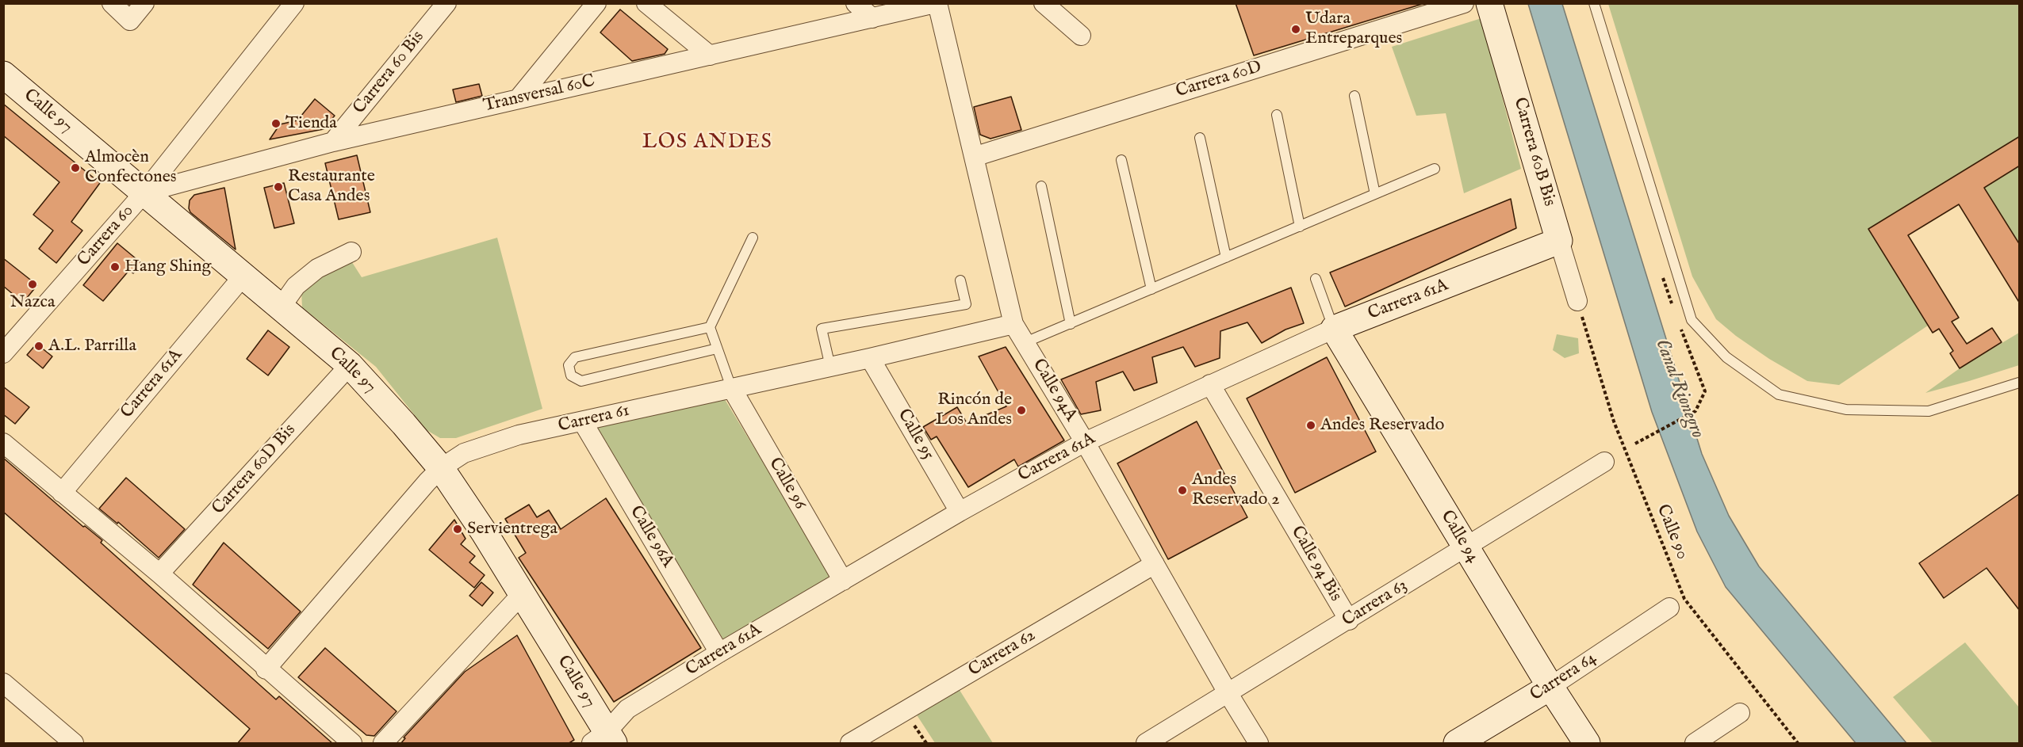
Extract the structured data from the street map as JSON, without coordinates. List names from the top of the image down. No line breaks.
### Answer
{"streets":{"street":["Carrera 60 Bis","Carrera 60D","Transversal 60C","Calle 97","Carrera 60B Bis","Carrera 60","Carrera 61A","Calle 94A","Carrera 61","Calle 95","Carrera 60D Bis","Calle 96","Calle 96A","Calle 94","Calle 94 Bis","Carrera 63","Carrera 62","Carrera 64"],"path":["Calle 90"]},"crossings":[["Carrera 60 Bis","Transversal 60C"],["Carrera 60D","Calle 94A"],["Transversal 60C","Calle 97"],["Transversal 60C","Carrera 60"],["Transversal 60C","Calle 94A"],["Calle 97","Carrera 60"],["Calle 97","Carrera 61A"],["Calle 97","Carrera 61"],["Calle 97","Carrera 60D Bis"],["Carrera 60B Bis","Carrera 61A"],["Carrera 60B Bis","Calle 90"],["Carrera 61A","Calle 94A"],["Carrera 61A","Calle 95"],["Carrera 61A","Calle 96"],["Carrera 61A","Calle 96A"],["Carrera 61A","Calle 94"],["Carrera 61A","Calle 94 Bis"],["Calle 94A","Carrera 61"],["Calle 94A","Carrera 63"],["Calle 94A","Carrera 62"],["Carrera 61","Calle 95"],["Carrera 61","Calle 96"],["Carrera 61","Calle 96A"],["Calle 94","Carrera 63"],["Calle 94","Carrera 64"],["Calle 94 Bis","Carrera 63"]],"districts":["LOS ANDES"],"water":["Canal Rionegro"],"places":["Udara Entreparques","Tienda","Almocèn Confectones","Restaurante Casa Andes","Hang Shing","Nazca","A.L. Parrilla","Rincón de Los Andes","Andes Reservado","Andes Reservado 2","Servientrega"]}
